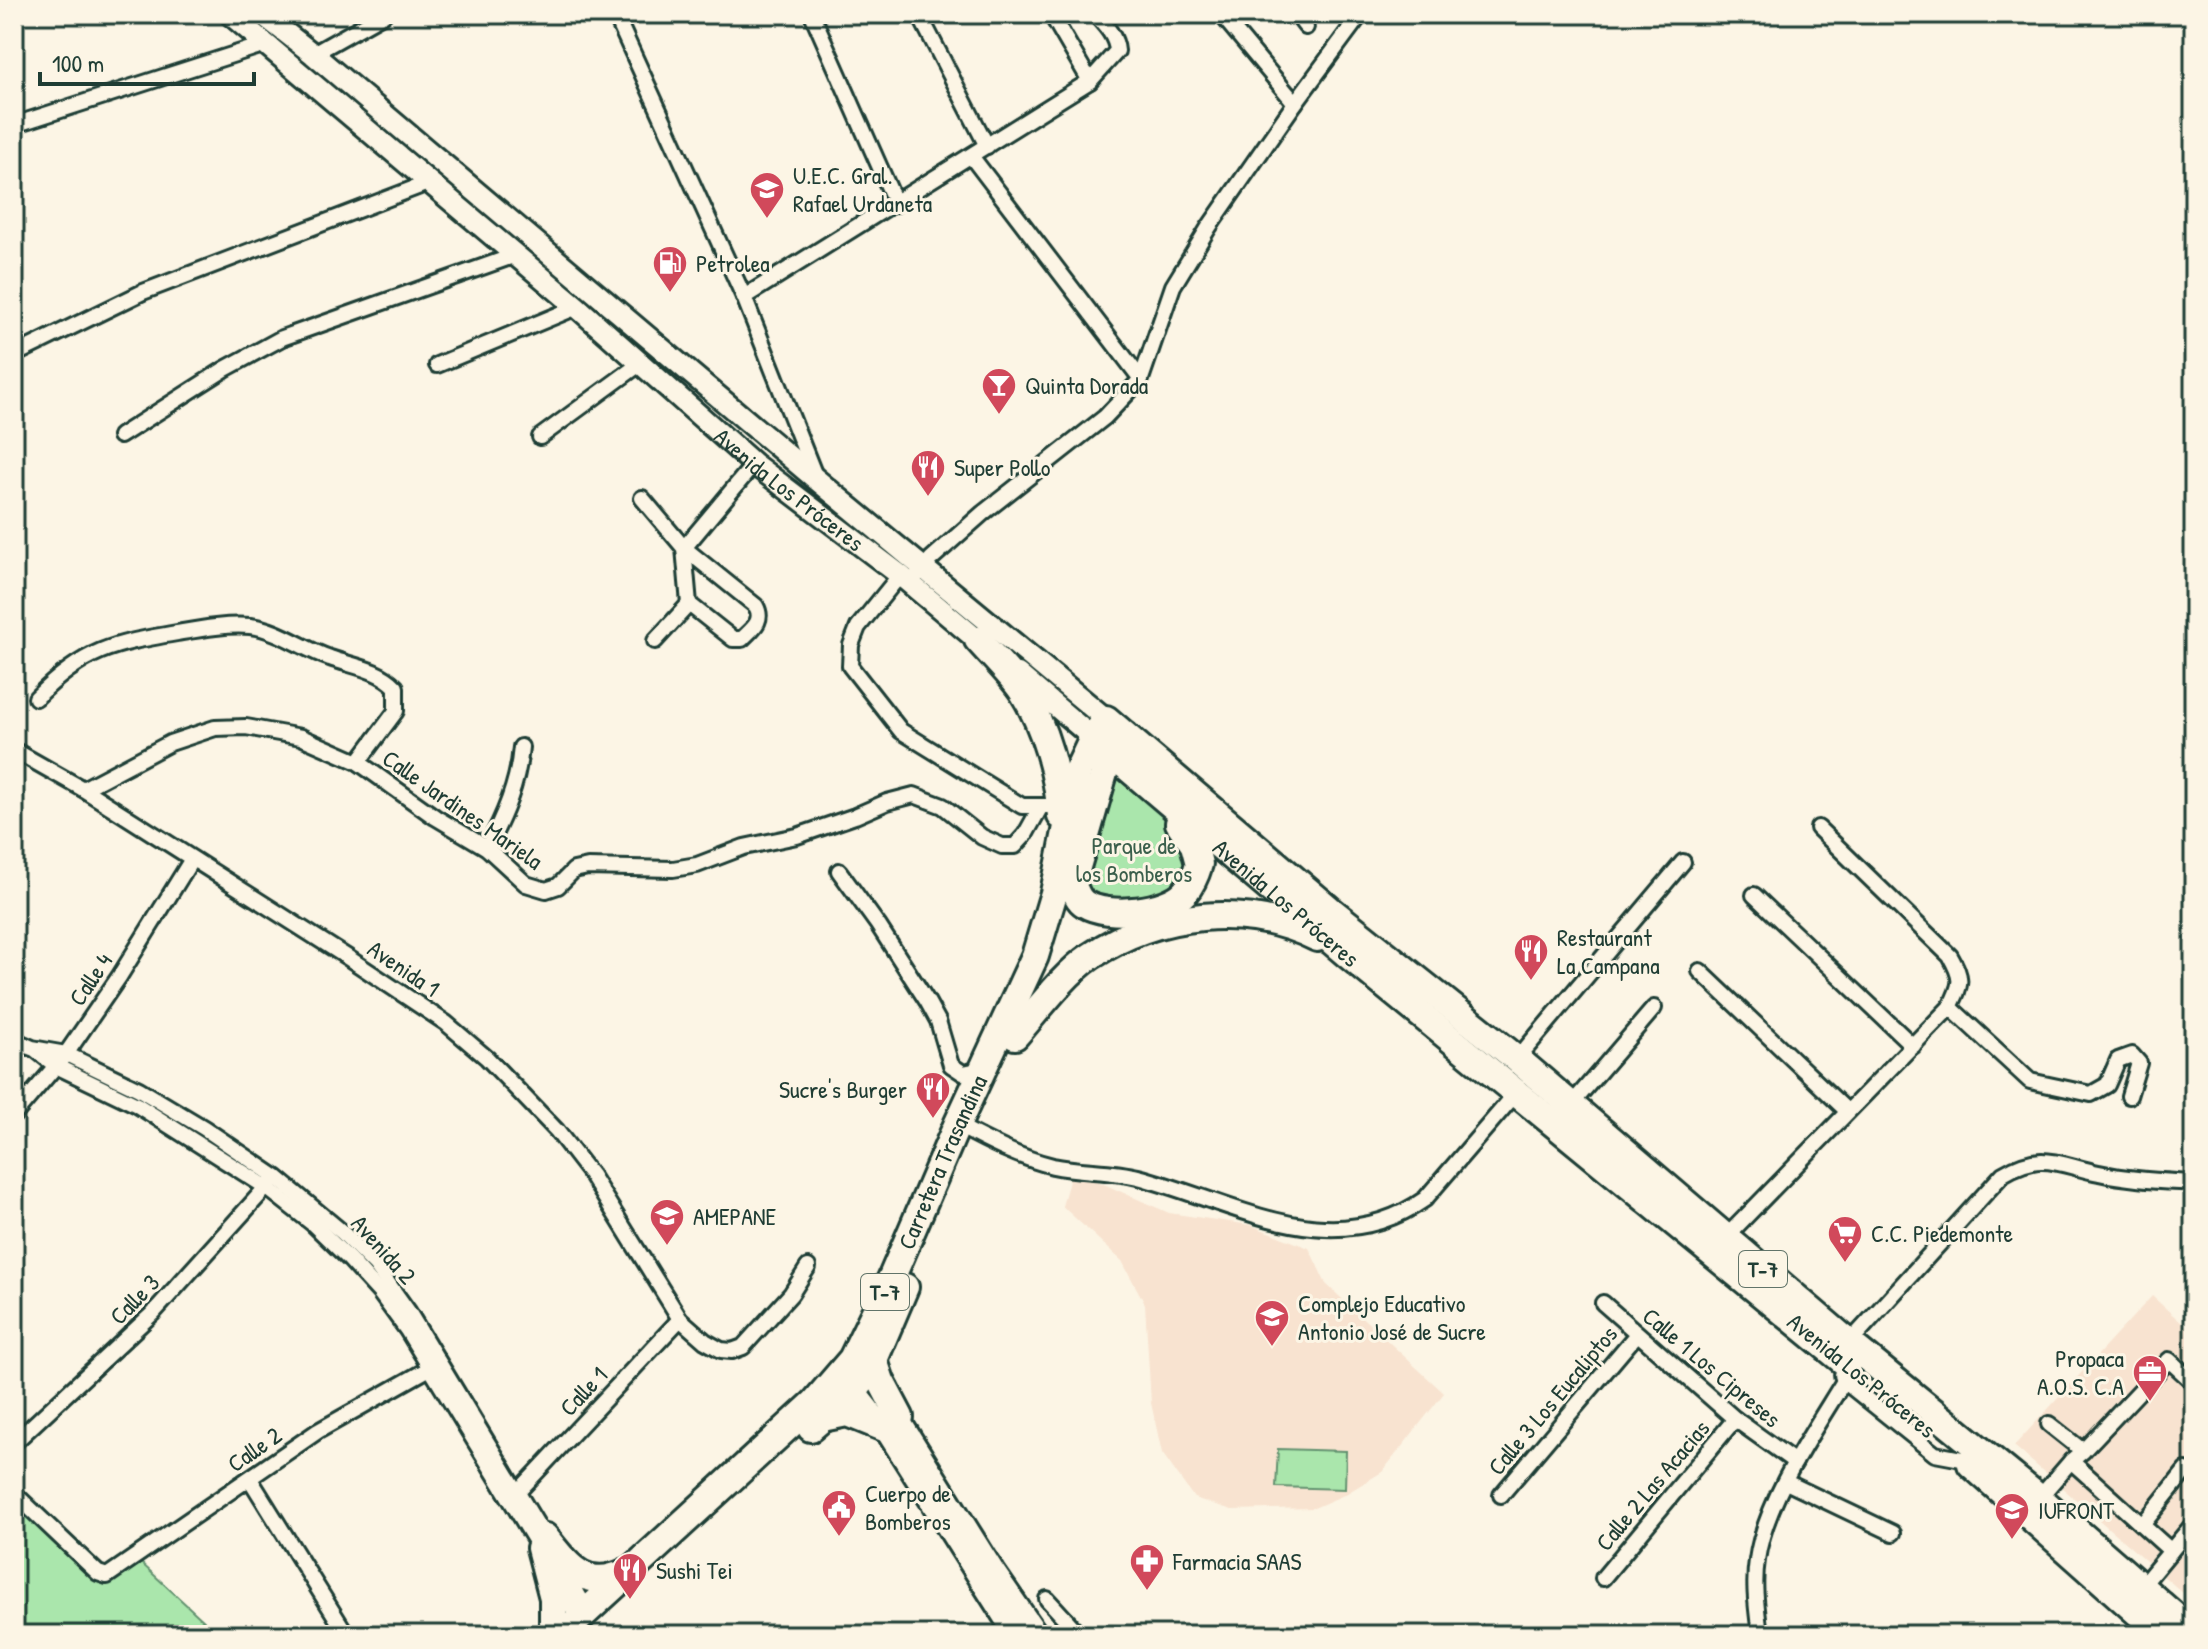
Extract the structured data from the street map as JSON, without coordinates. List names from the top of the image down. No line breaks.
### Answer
{"streets":{"highway":["Avenida Los Próceres","Carretera Trasandina","T-7"],"street":["Calle Jardines Mariela","Avenida 1","Calle 4","Calle 3","Calle 1 Los Cipreses","Calle 1","Calle 3 Los Eucaliptos","Calle 2","Calle 2 Las Acacias"]},"crossings":[["Avenida Los Próceres","Carretera Trasandina"],["Calle Jardines Mariela","Avenida 1"],["Avenida 1","Calle 4"],["Avenida 1","Calle 1"],["Calle 1 Los Cipreses","Calle 3 Los Eucaliptos"],["Calle 1 Los Cipreses","Calle 2 Las Acacias"]],"parks":["Parque de los Bomberos"],"places":{"school or university":["U.E.C. Gral. Rafael Urdaneta","AMEPANE","Complejo Educativo Antonio José de Sucre","IUFRONT"],"fuel station":["Petrolea"],"bar":["Quinta Dorada"],"restaurant":["Super Pollo","Restaurant La Campana","Sucre's Burger","Sushi Tei"],"supermarket":["C.C. Piedemonte"],"office":["Propaca A.O.S. C.A"],"public building":["Cuerpo de Bomberos"],"pharmacy":["Farmacia SAAS"]},"scale_bar":"100 m"}
